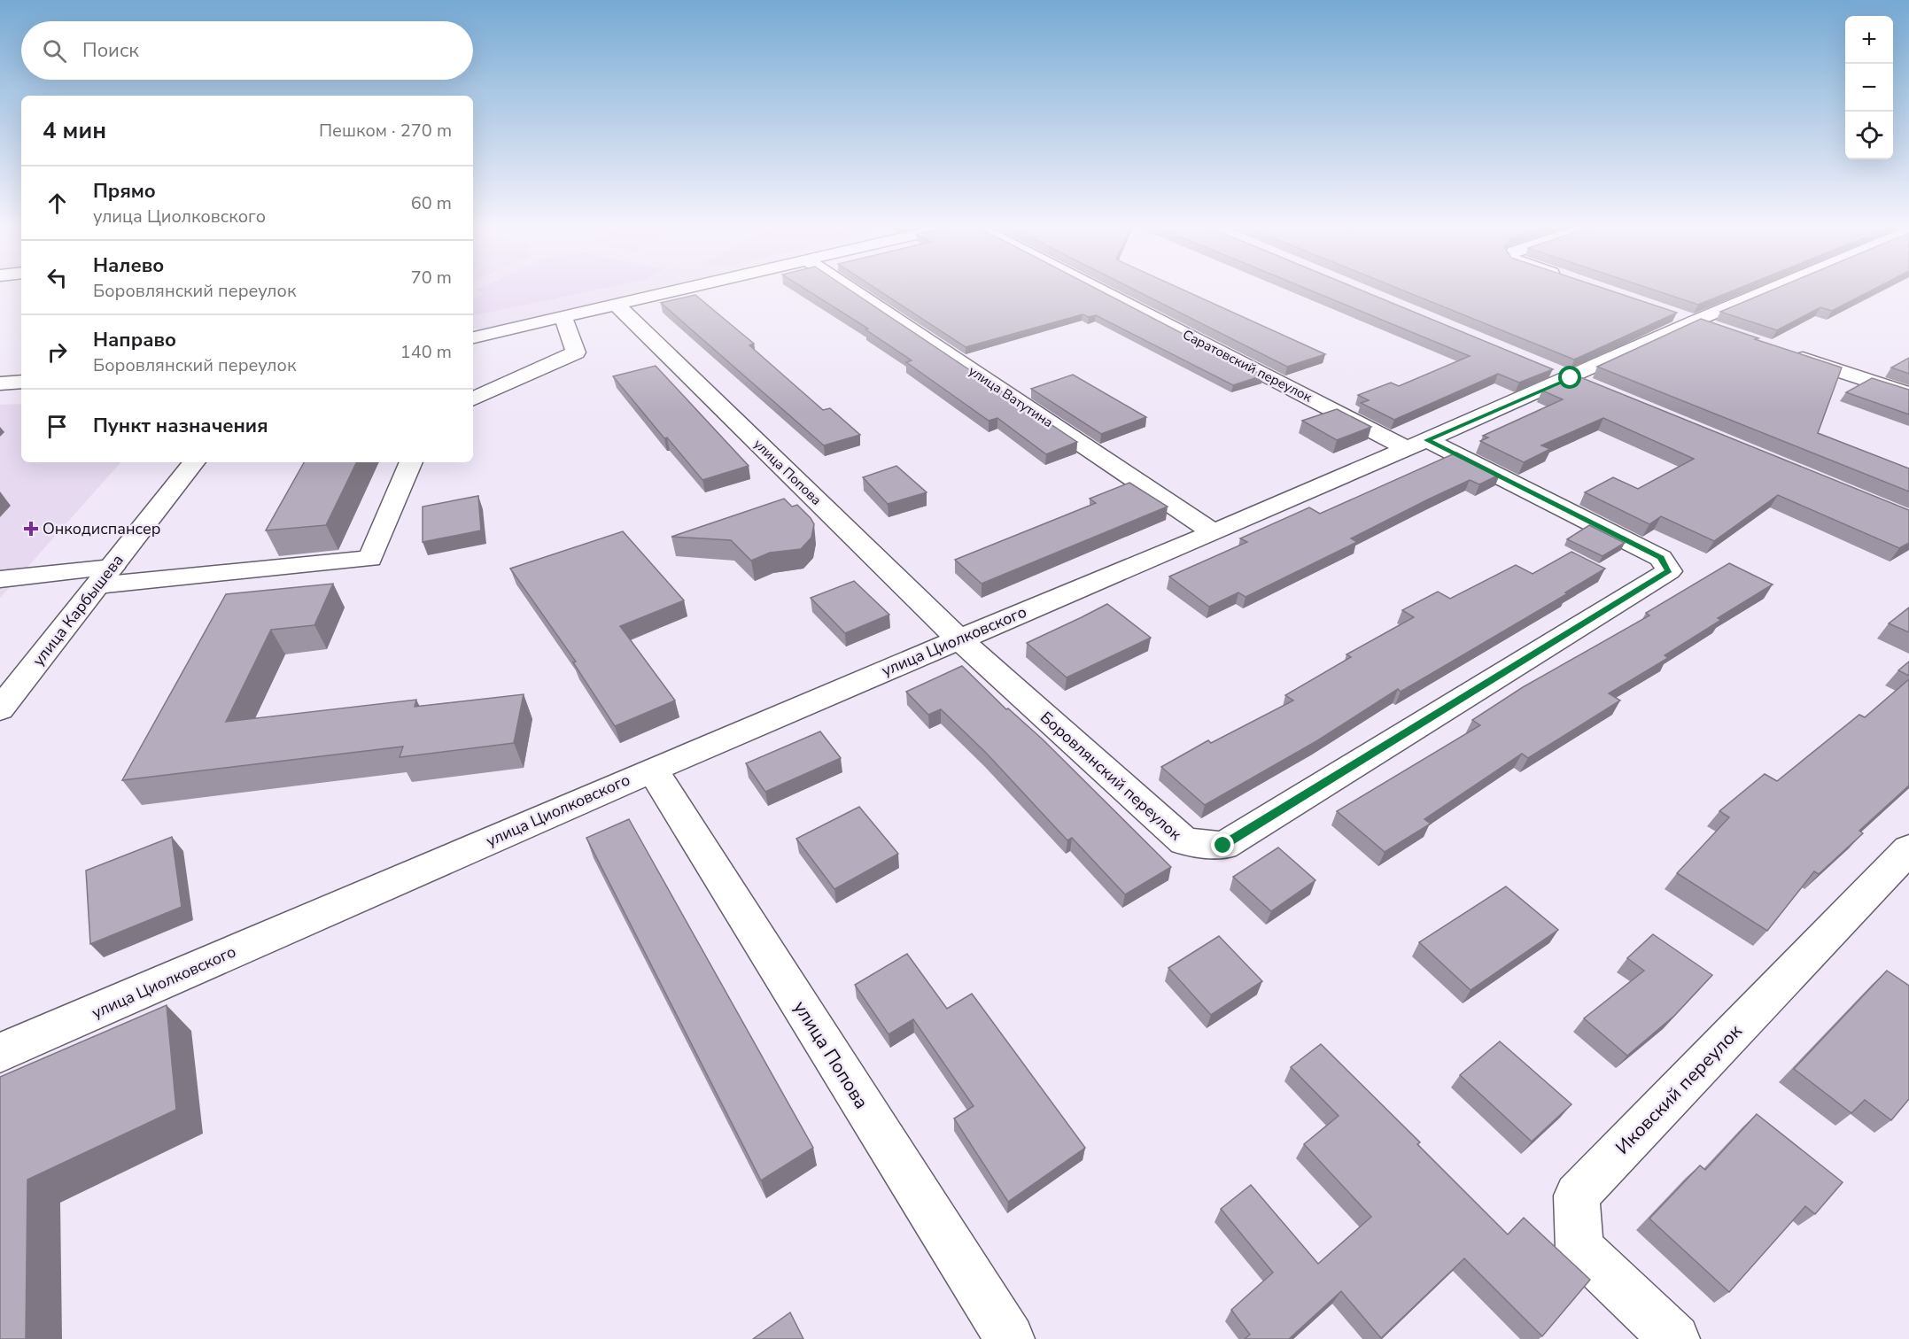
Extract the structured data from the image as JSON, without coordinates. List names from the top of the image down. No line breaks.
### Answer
{"streets":{"street":["Саратовский переулок","улица Ватутина","улица Попова","улица Карбышева","улица Циолковского","Боровлянский переулок","Иковский переулок"]},"crossings":[["Саратовский переулок","улица Циолковского"],["Саратовский переулок","Боровлянский переулок"],["улица Ватутина","улица Циолковского"],["улица Попова","улица Циолковского"],["улица Попова","Боровлянский переулок"],["улица Циолковского","Боровлянский переулок"]],"places":{"health":["Онкодиспансер"]},"page":{"map_buttons":["+","−"],"search":"Поиск","heading":["4 мин","Пешком · 270 m"],"list":[["Прямо","улица Циолковского","60 m"],["Налево","Боровлянский переулок","70 m"],["Направо","Боровлянский переулок","140 m"],"Пункт назначения"]}}
